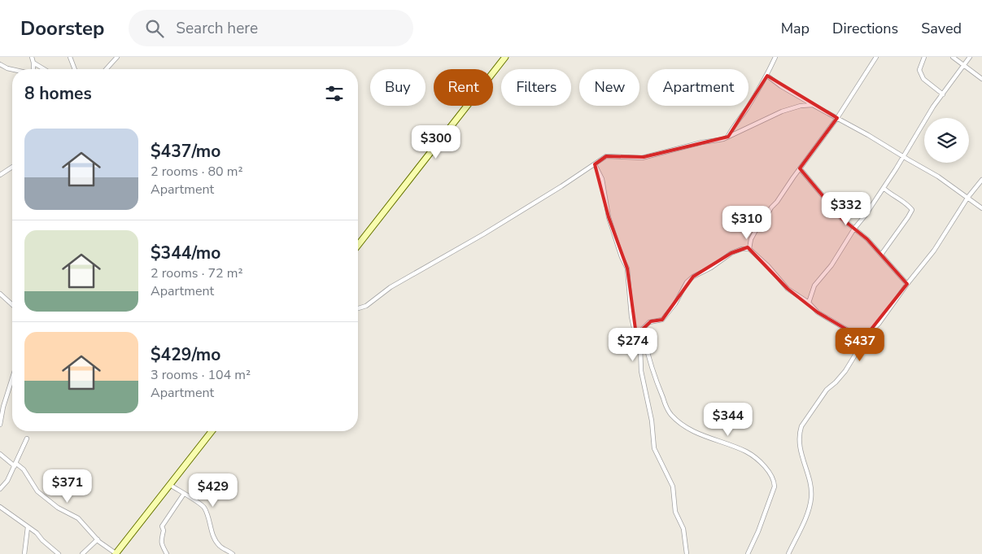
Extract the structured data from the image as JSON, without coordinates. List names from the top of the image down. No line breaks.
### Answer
{"page":{"header":"Doorstep","search":"Search here","nav":["Map","Directions","Saved"],"chip":["Buy","Rent","Filters","New","Apartment"],"heading":"8 homes","list":[{"name":"$437/mo","note":"2 rooms · 80 m² · Apartment"},{"name":"$344/mo","note":"2 rooms · 72 m² · Apartment"},{"name":"$429/mo","note":"3 rooms · 104 m² · Apartment"}],"price":["$300","$332","$310","$274","$437","$344","$371","$429"]}}
